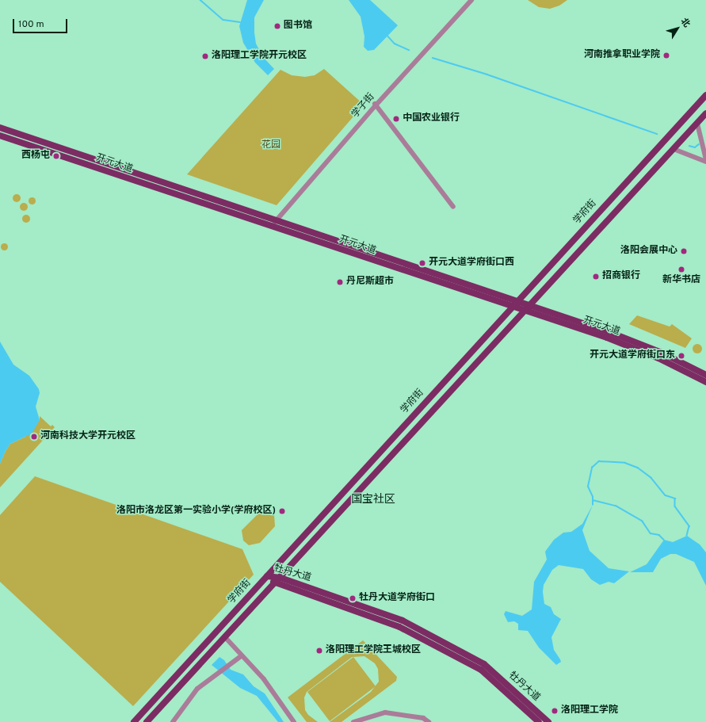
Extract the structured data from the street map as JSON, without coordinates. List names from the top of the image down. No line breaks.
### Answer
{"streets":{"main road":["开元大道","学府街","牡丹大道"],"street":["学子街"]},"crossings":[["学子街","开元大道"],["开元大道","学府街"],["学府街","牡丹大道"]],"districts":["国宝社区"],"parks":["花园"],"places":["图书馆","河南推拿职业学院","洛阳理工学院开元校区","中国农业银行","西杨屯","洛阳会展中心","开元大道学府街口西","新华书店","招商银行","丹尼斯超市","开元大道学府街口东","河南科技大学开元校区","洛阳市洛龙区第一实验小学(学府校区)","牡丹大道学府街口","洛阳理工学院王城校区","洛阳理工学院"],"scale_bar":"100 m","north":"top right"}
